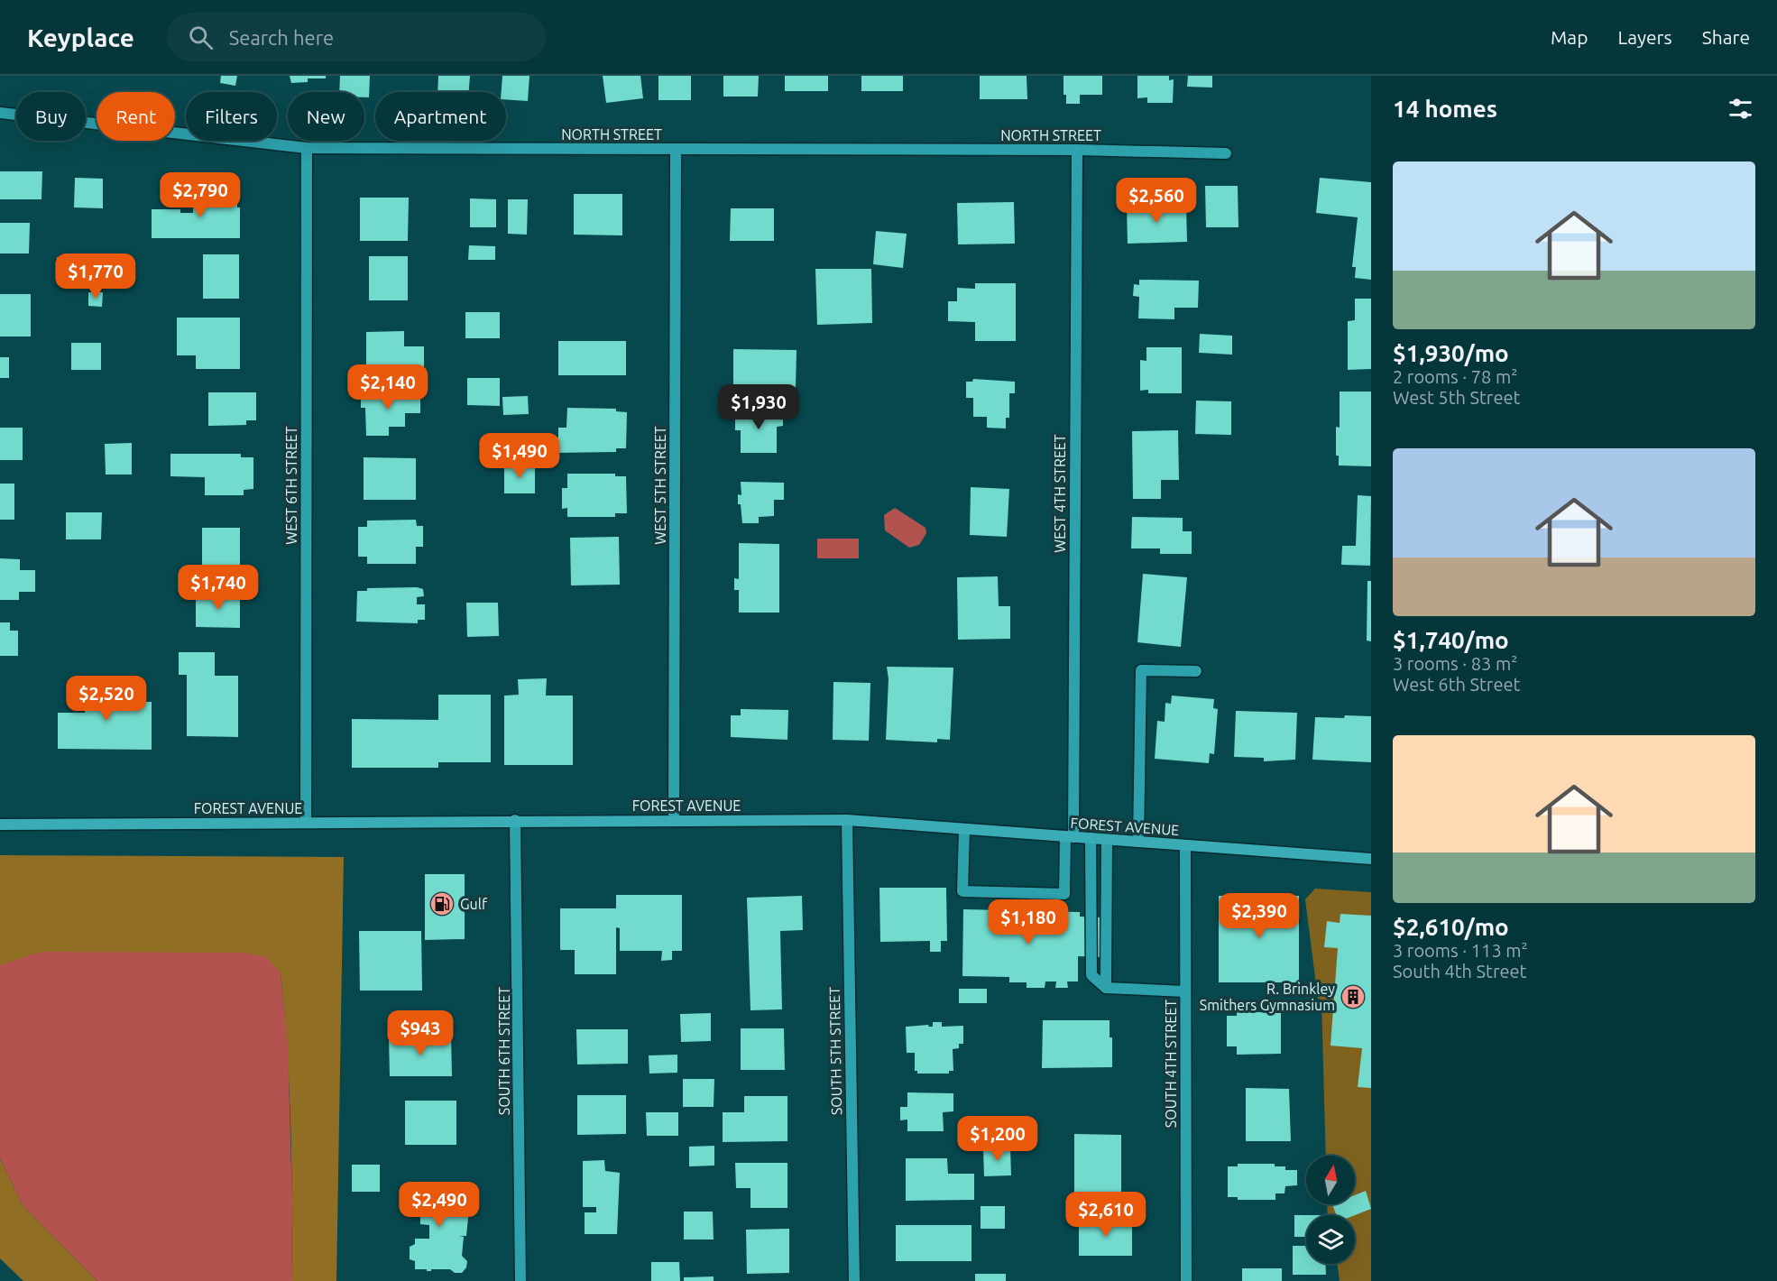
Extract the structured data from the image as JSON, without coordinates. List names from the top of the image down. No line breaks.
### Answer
{"streets":{"main road":["FOREST AVENUE"],"street":["NORTH STREET","WEST 6TH STREET","WEST 5TH STREET","WEST 4TH STREET","SOUTH 6TH STREET","SOUTH 5TH STREET","SOUTH 4TH STREET"]},"crossings":[["NORTH STREET","WEST 6TH STREET"],["NORTH STREET","WEST 5TH STREET"],["NORTH STREET","WEST 4TH STREET"],["WEST 6TH STREET","FOREST AVENUE"],["WEST 5TH STREET","FOREST AVENUE"],["WEST 4TH STREET","FOREST AVENUE"],["FOREST AVENUE","SOUTH 6TH STREET"],["FOREST AVENUE","SOUTH 5TH STREET"],["FOREST AVENUE","SOUTH 4TH STREET"]],"places":{"fuel station":["Gulf"],"building":["R. Brinkley Smithers Gymnasium"]},"north":"top","page":{"header":"Keyplace","search":"Search here","nav":["Map","Layers","Share"],"heading":"14 homes","chip":["Buy","Rent","Filters","New","Apartment"],"list":[{"name":"$1,930/mo","note":"2 rooms · 78 m² · West 5th Street"},{"name":"$1,740/mo","note":"3 rooms · 83 m² · West 6th Street"},{"name":"$2,610/mo","note":"3 rooms · 113 m² · South 4th Street"}],"price":["$2,790","$2,560","$1,770","$2,140","$1,930","$1,490","$1,740","$2,520","$2,390","$1,180","$943","$1,200","$2,490","$2,610"]}}
